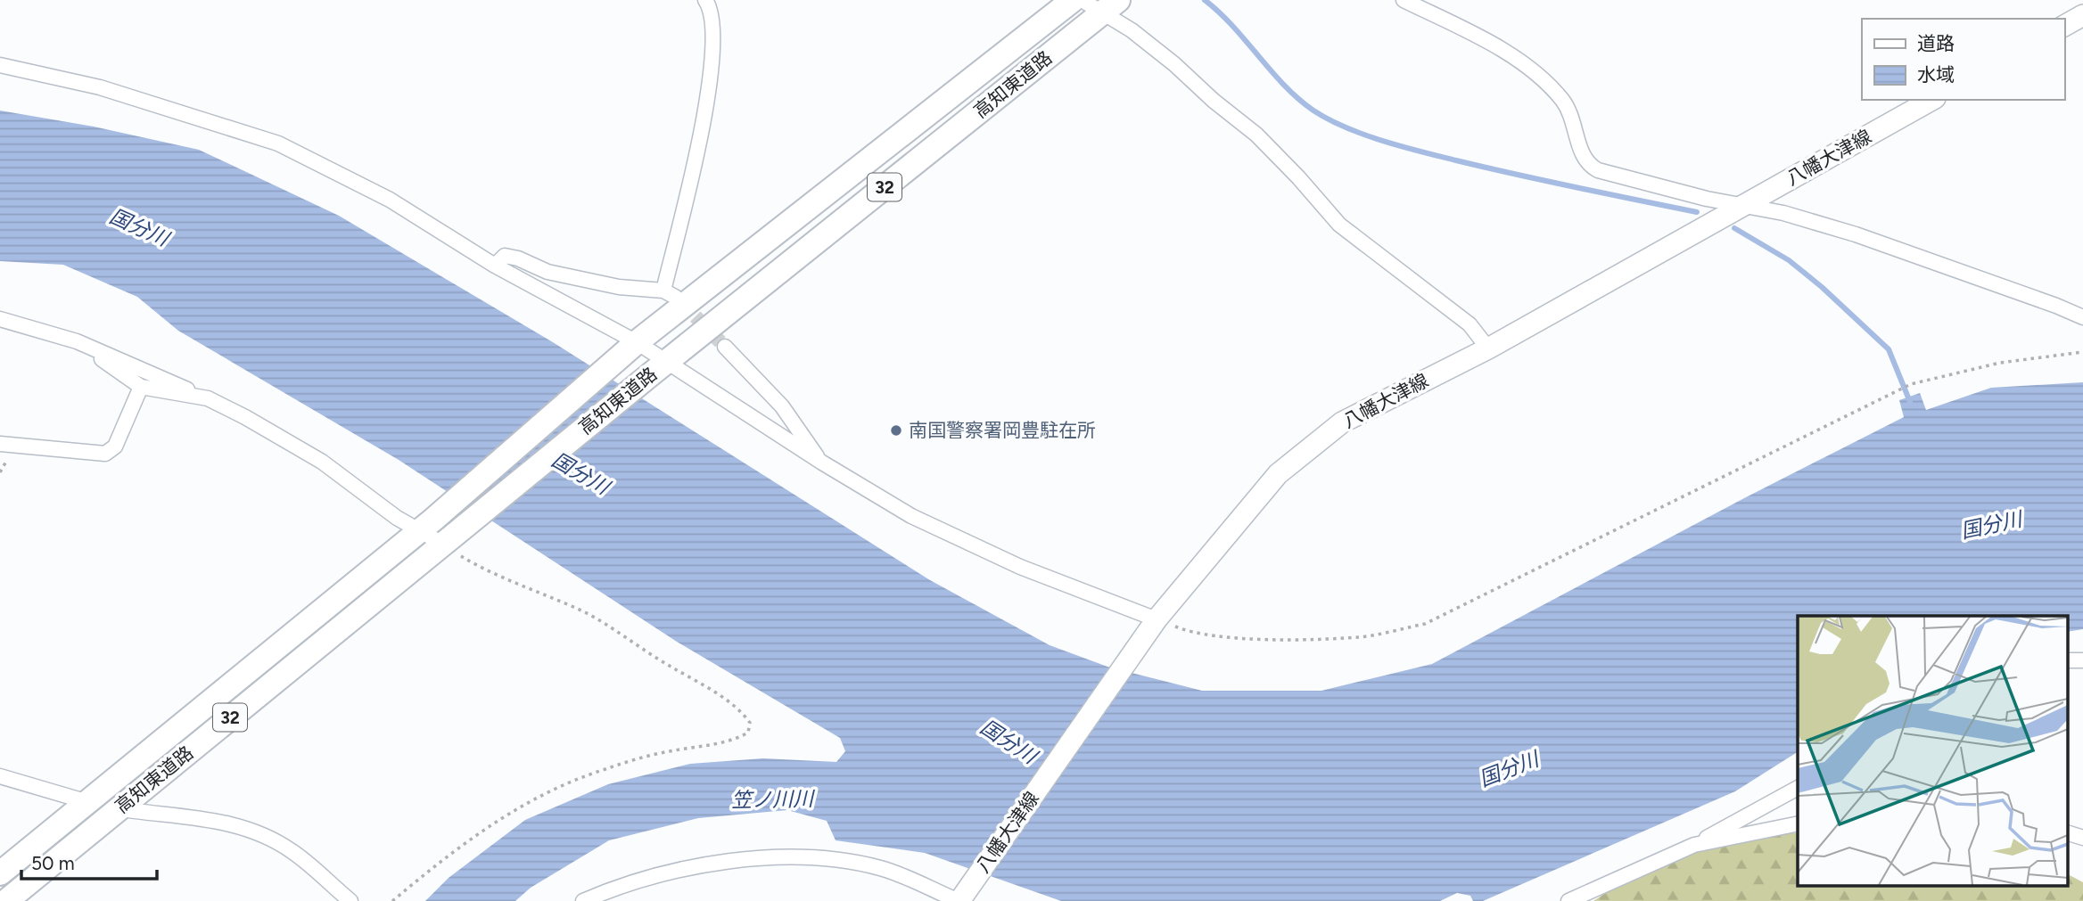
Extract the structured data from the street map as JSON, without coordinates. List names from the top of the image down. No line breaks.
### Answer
{"streets":{"highway":["高知東道路","32"],"main road":["八幡大津線"]},"water":["国分川","笠ノ川川"],"places":["南国警察署岡豊駐在所"],"legend":["道路","水域"],"scale_bar":"50 m"}
